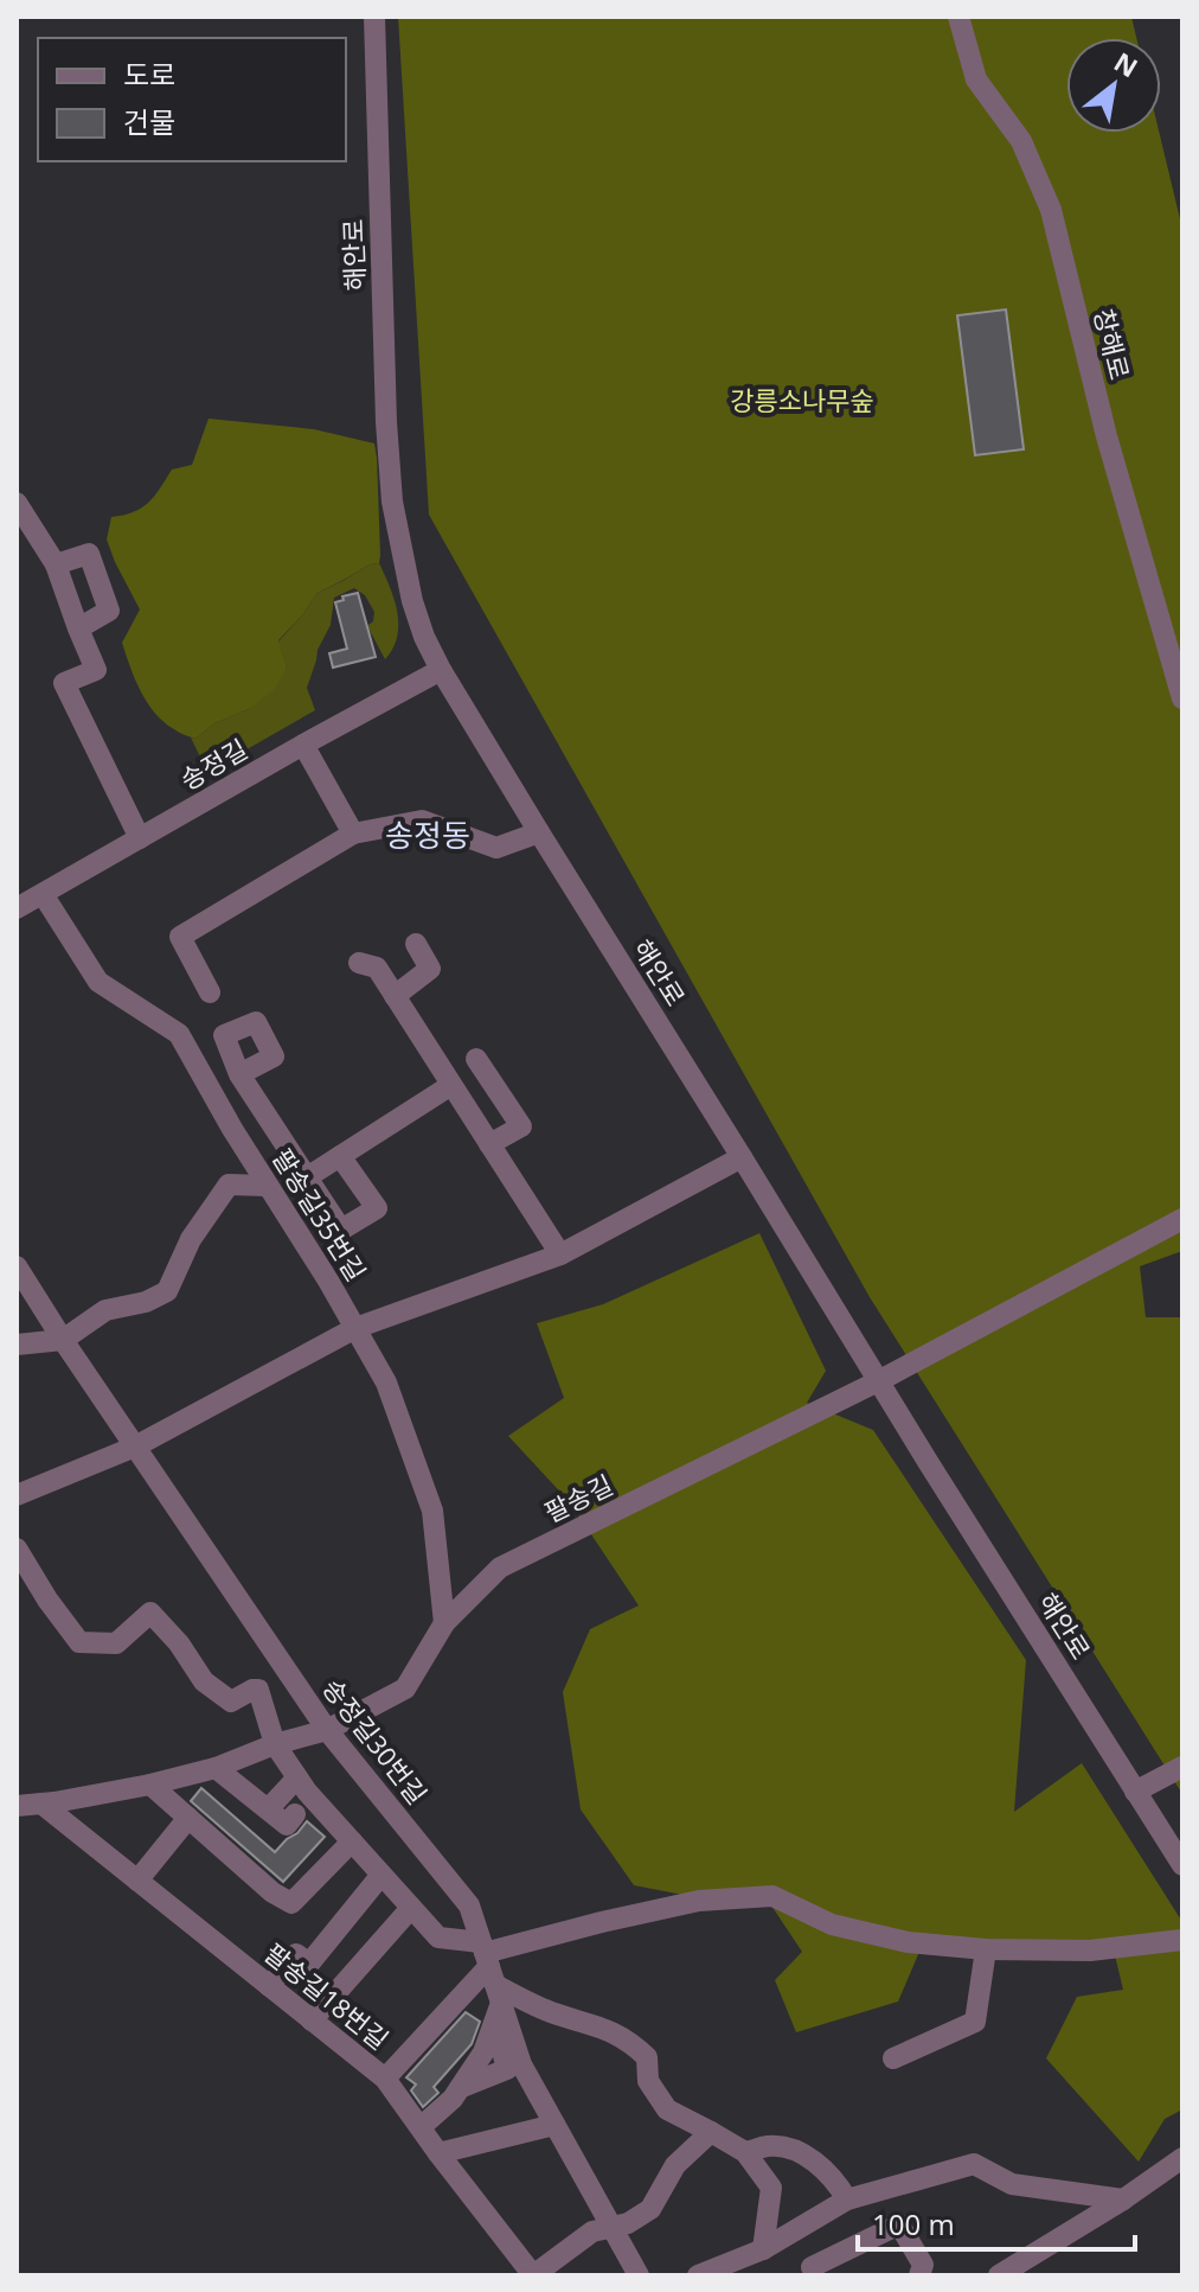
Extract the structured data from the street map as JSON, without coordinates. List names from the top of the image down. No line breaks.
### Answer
{"streets":{"street":["해안로","창해로","송정길","팔송길35번길","팔송길","송정길30번길","팔송길18번길"]},"crossings":[["해안로","송정길"],["해안로","팔송길"],["송정길","팔송길35번길"],["팔송길35번길","팔송길"],["팔송길","송정길30번길"],["팔송길","팔송길18번길"]],"districts":["송정동"],"parks":["강릉소나무숲"],"legend":["도로","건물"],"scale_bar":"100 m","north":"top right"}
